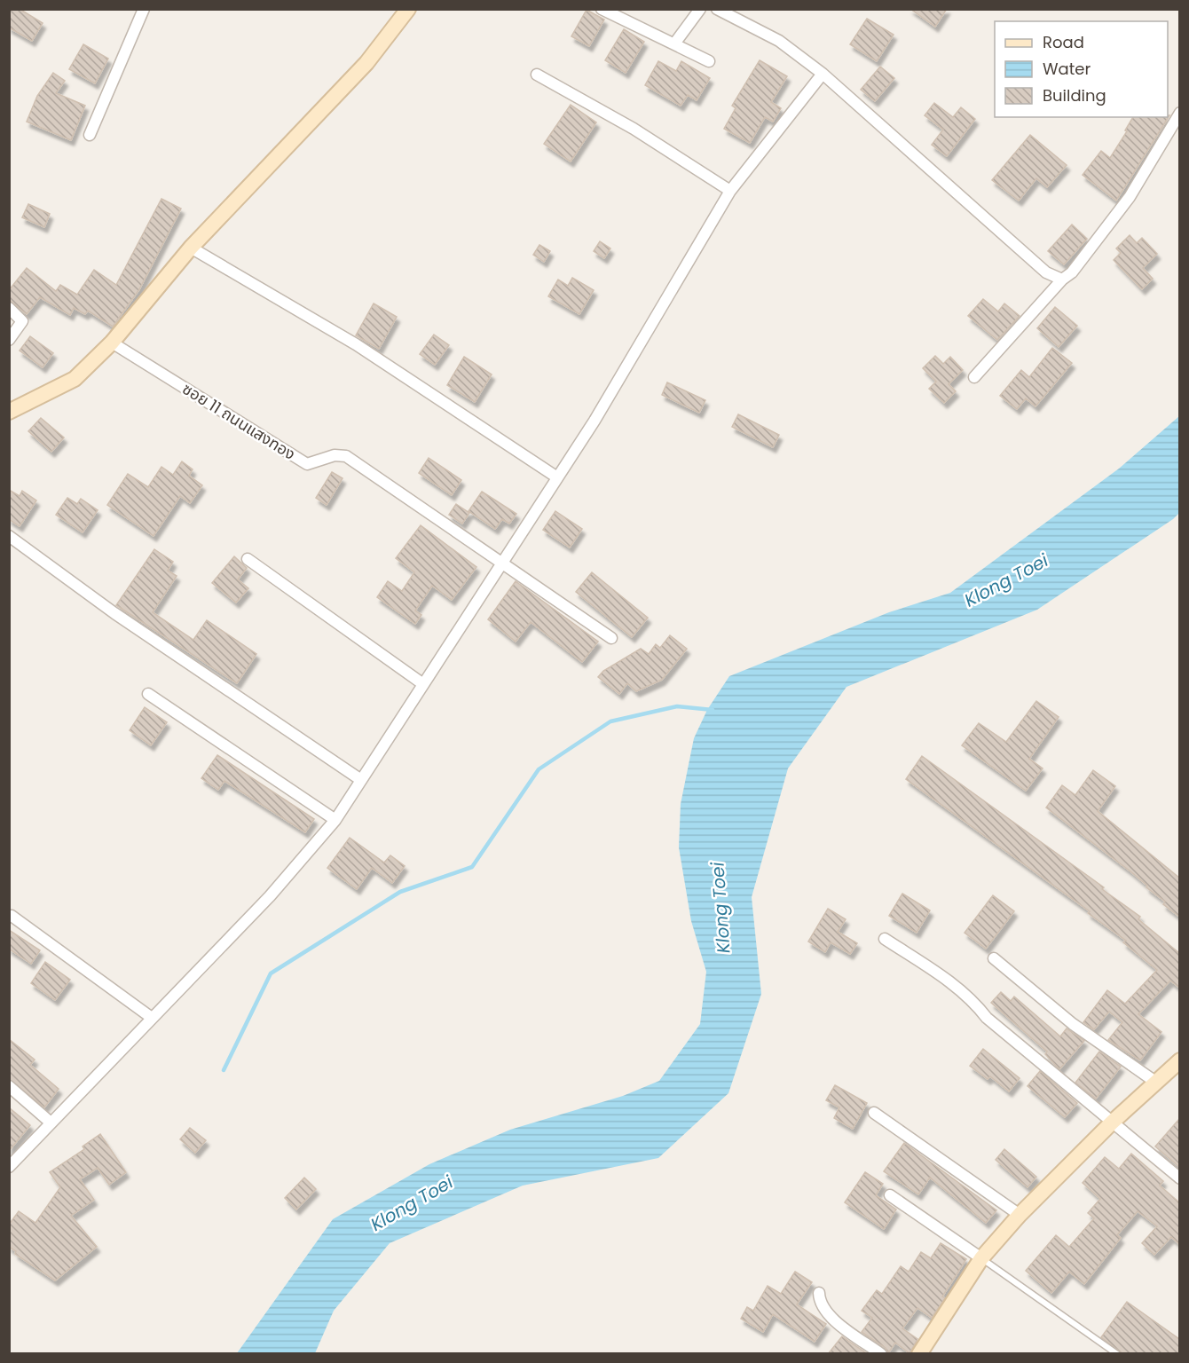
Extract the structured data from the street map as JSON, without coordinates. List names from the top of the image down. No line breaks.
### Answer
{"streets":{"street":["ซอย 11 ถนนแสงทอง"]},"water":["Klong Toei"],"legend":["Road","Water","Building"]}
